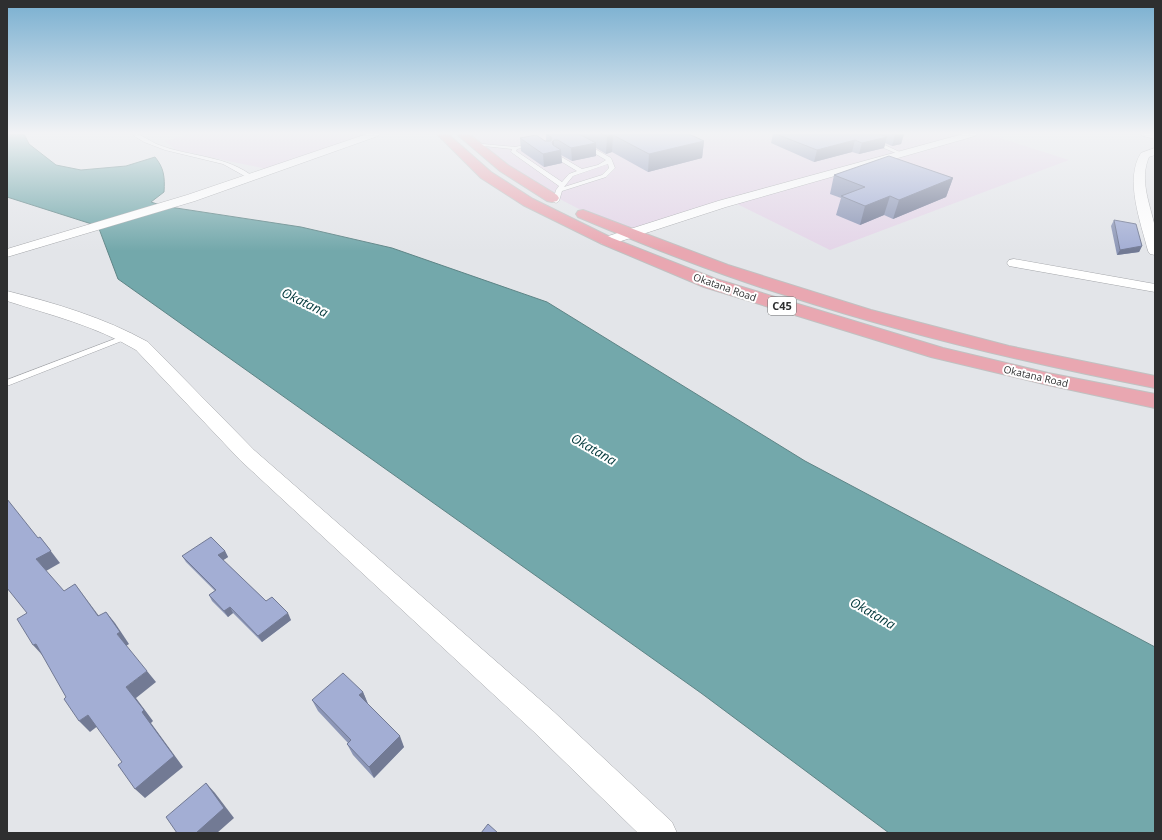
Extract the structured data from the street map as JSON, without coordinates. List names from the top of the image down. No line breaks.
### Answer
{"streets":{"main road":["Okatana Road","C45"]},"water":["Okatana"]}
